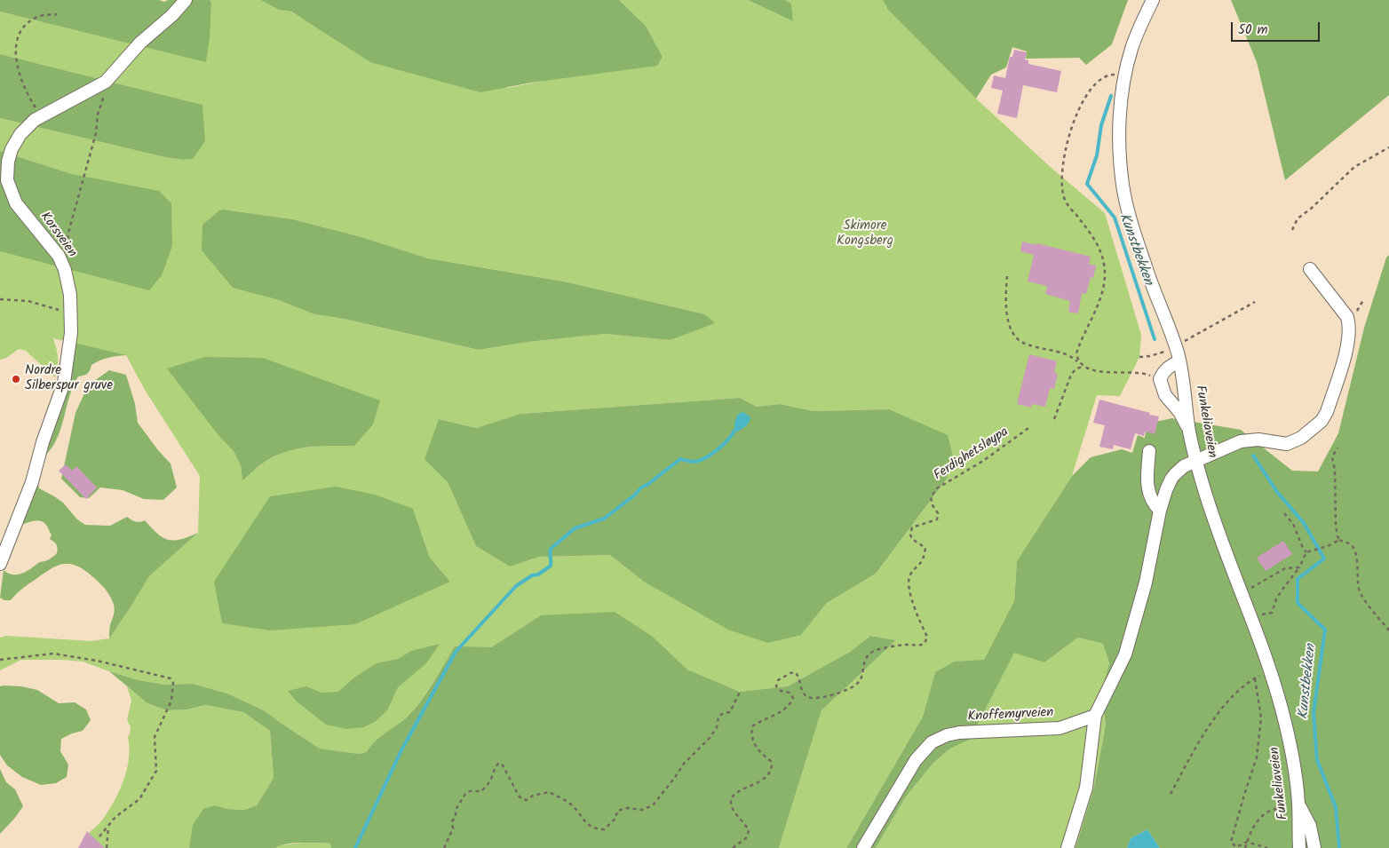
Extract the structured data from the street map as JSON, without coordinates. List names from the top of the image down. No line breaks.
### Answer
{"streets":{"street":["Korsveien","Funkeliaveien","Knoffemyrveien"],"path":["Ferdighetsløypa"]},"water":["Kunstbekken"],"parks":["Skimore Kongsberg"],"places":["Nordre Silberspur gruve"],"scale_bar":"50 m"}
